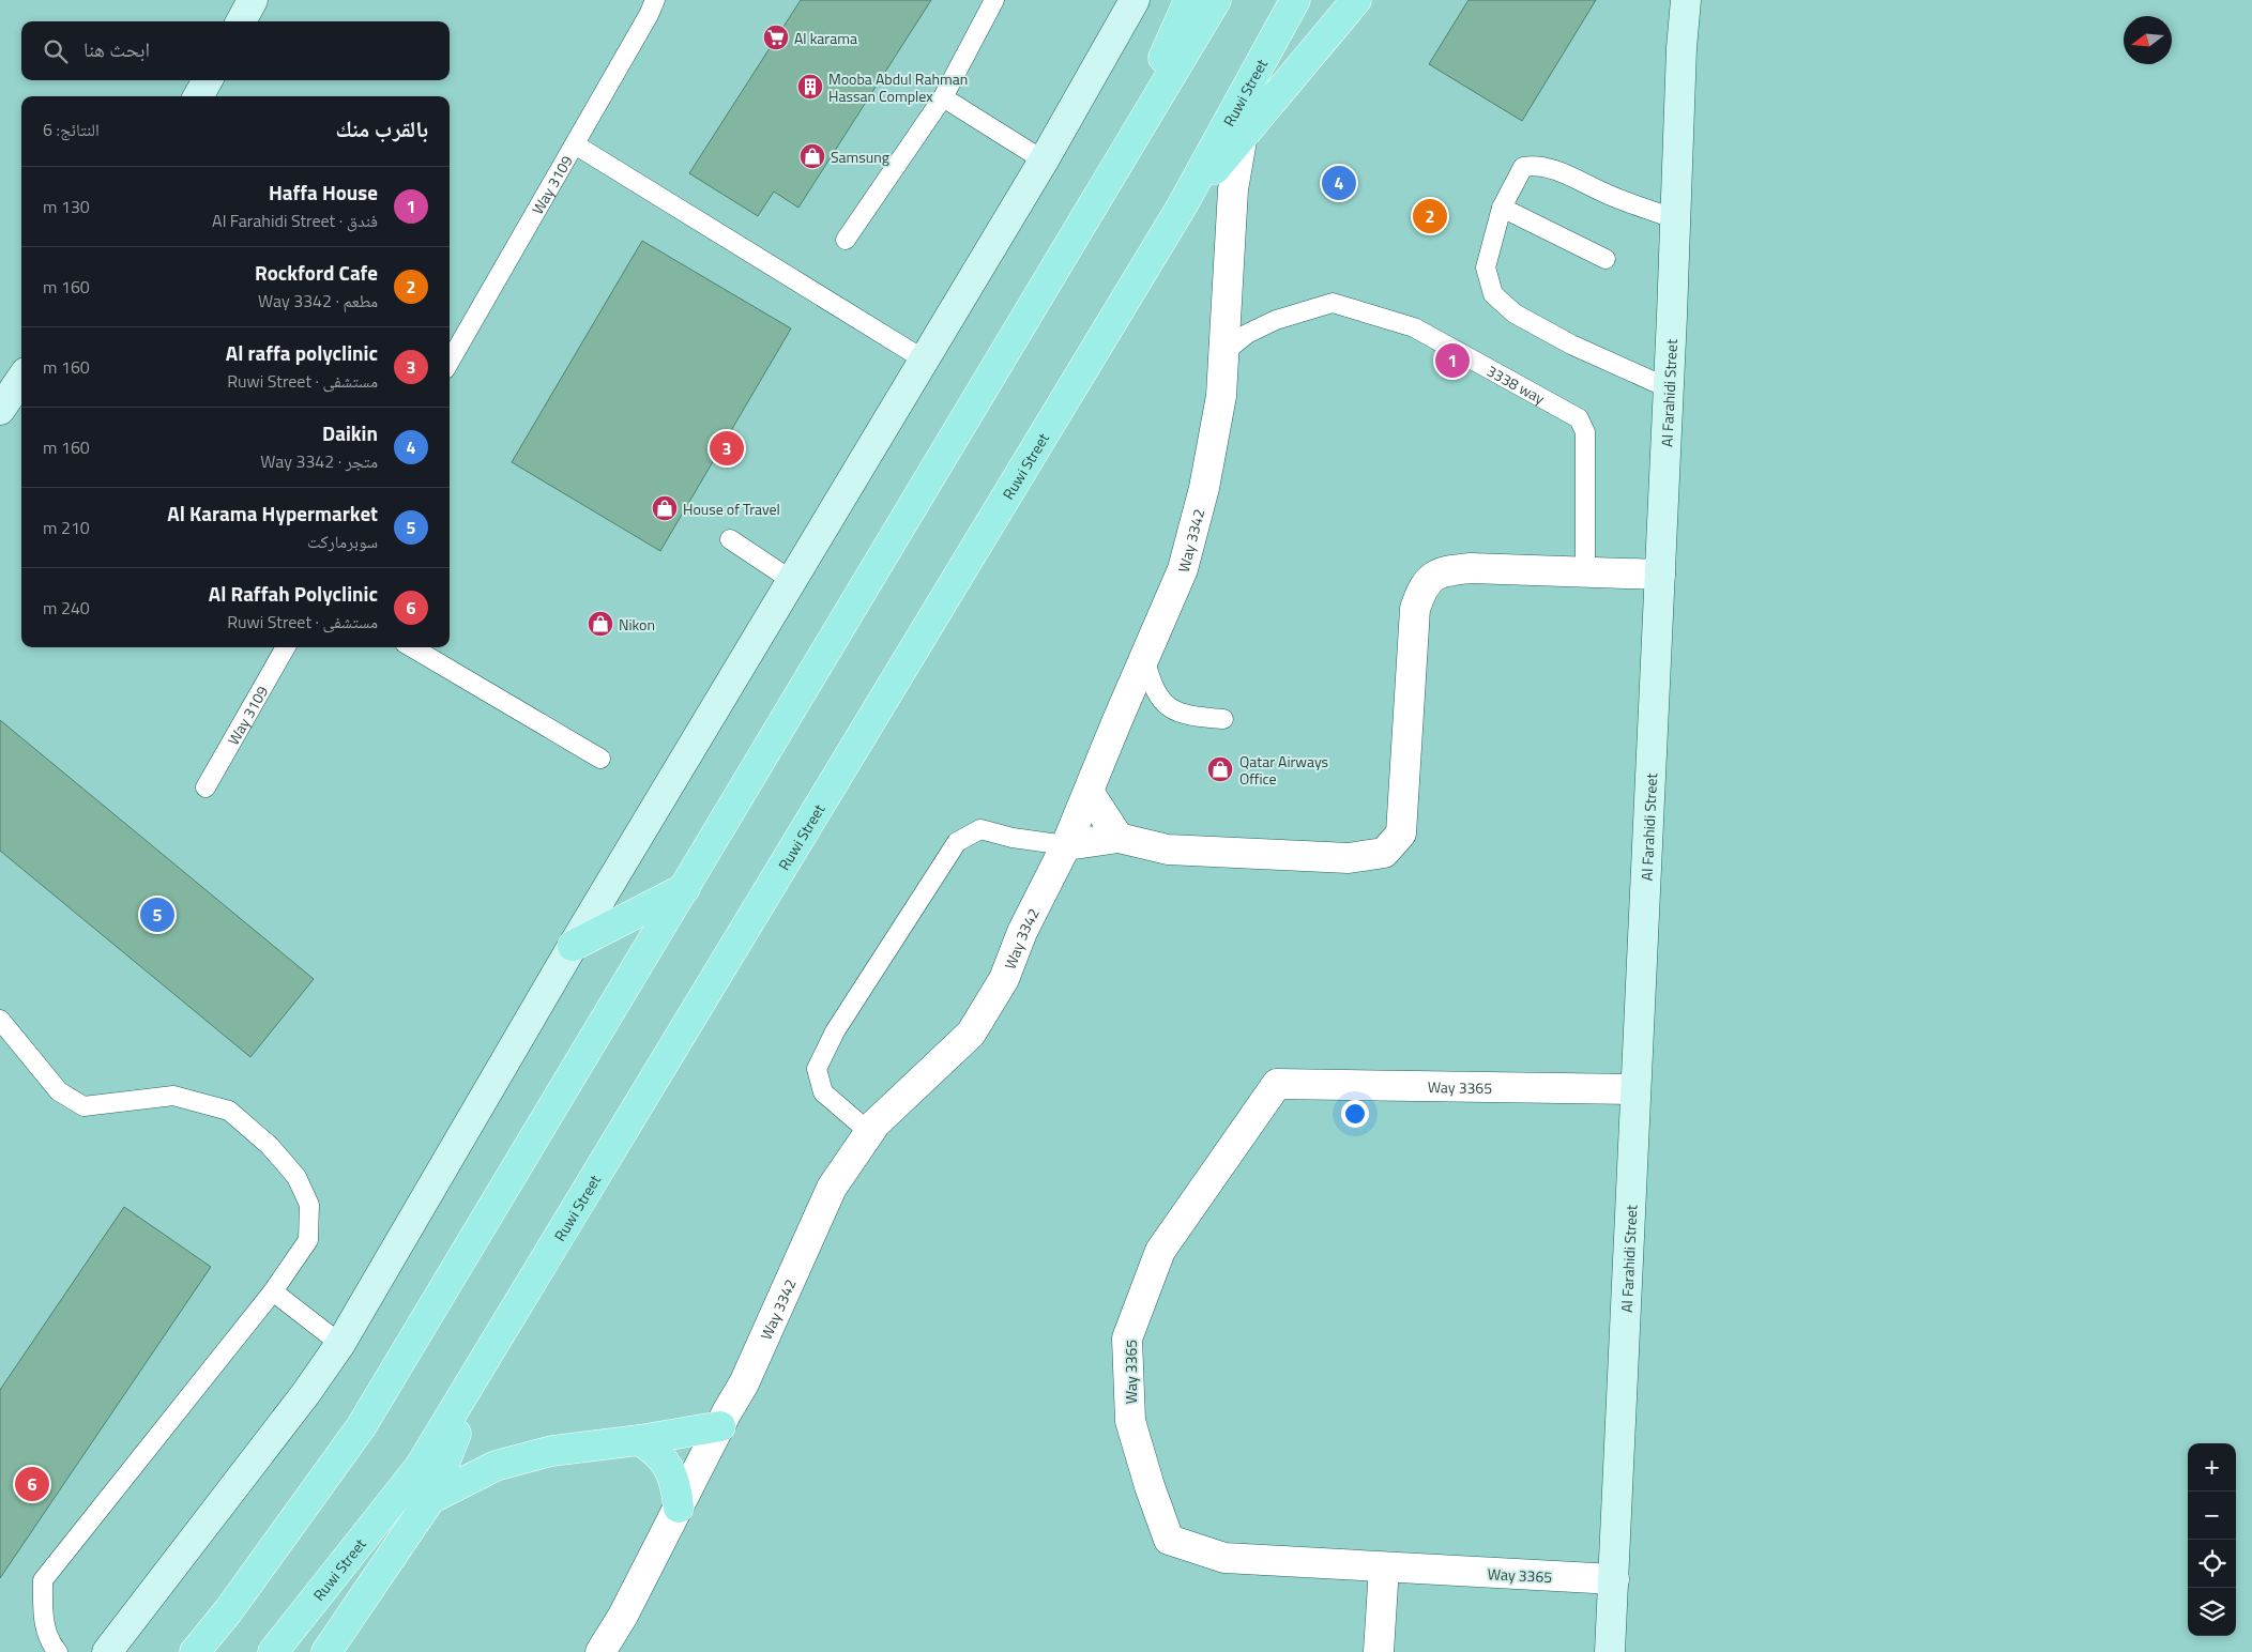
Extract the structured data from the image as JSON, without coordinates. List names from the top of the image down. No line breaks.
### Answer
{"streets":{"main road":["Ruwi Street","Al Farahidi Street"],"street":["Way 3342","Way 3365"],"lane":["Way 3109","3338 way"]},"crossings":[["3338 way","Way 3342"],["Al Farahidi Street","Way 3365"]],"places":{"supermarket":["Al karama"],"building":["Mooba Abdul Rahman Hassan Complex"],"shop":["Samsung","House of Travel","Nikon","Qatar Airways Office"]},"north":"left","page":{"search":"ابحث هنا","heading":["بالقرب منك","النتائج: 6"],"pins":["4","2","1","3","5","6"],"list":[{"mark":"1","name":"Haffa House","note":"فندق · Al Farahidi Street","value":"130 m"},{"mark":"2","name":"Rockford Cafe","note":"مطعم · Way 3342","value":"160 m"},{"mark":"3","name":"Al raffa polyclinic","note":"مستشفى · Ruwi Street","value":"160 m"},{"mark":"4","name":"Daikin","note":"متجر · Way 3342","value":"160 m"},{"mark":"5","name":"Al Karama Hypermarket","note":"سوبرماركت","value":"210 m"},{"mark":"6","name":"Al Raffah Polyclinic","note":"مستشفى · Ruwi Street","value":"240 m"}],"map_buttons":["+","−"]}}
